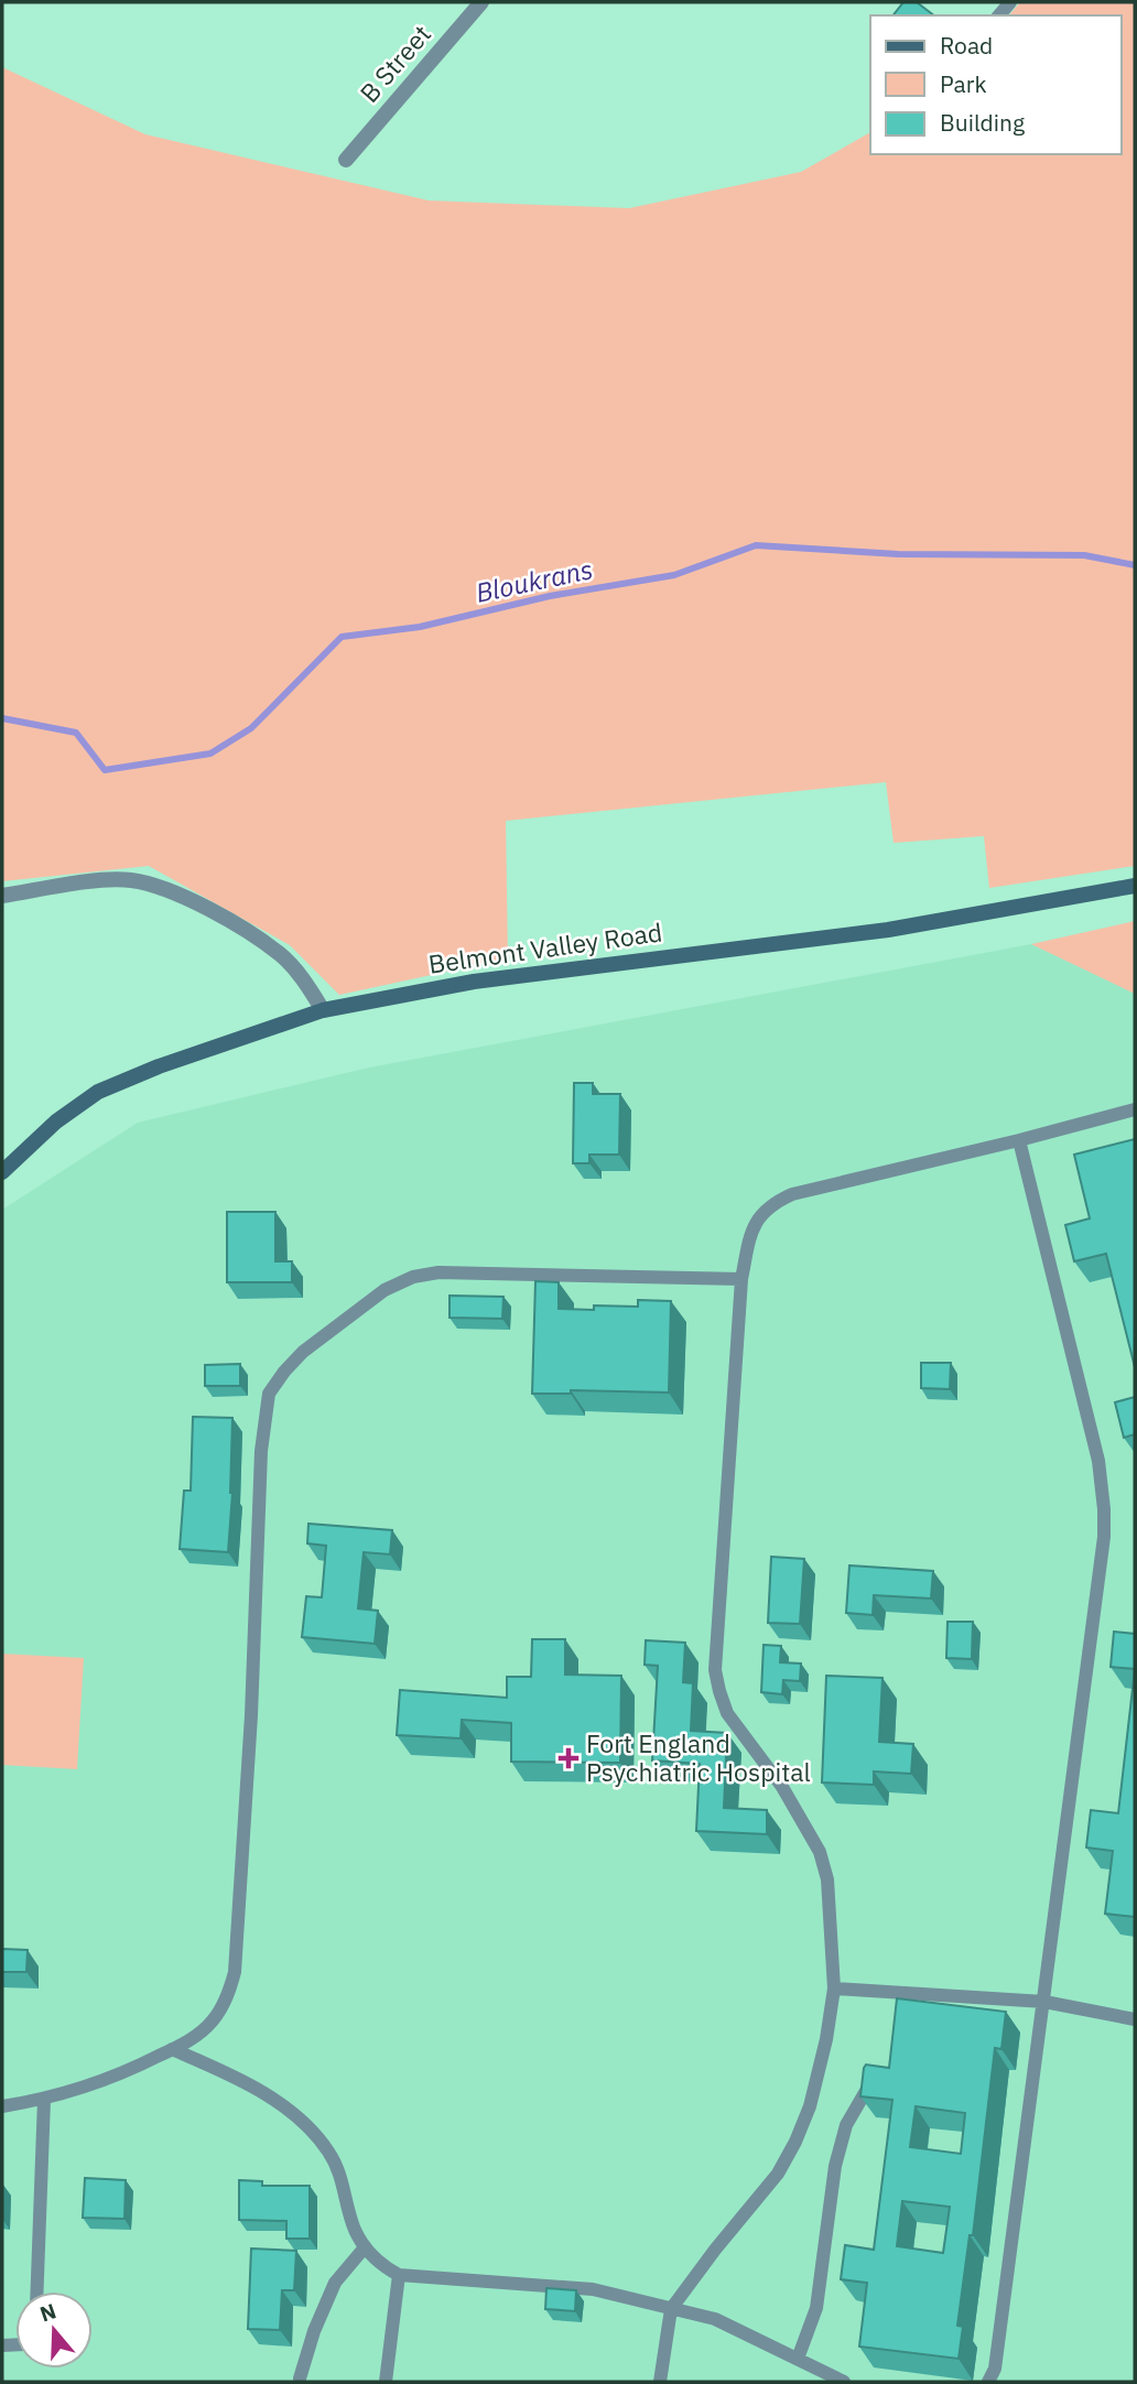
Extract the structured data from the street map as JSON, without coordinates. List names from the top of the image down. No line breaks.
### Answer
{"streets":{"street":["B Street","Belmont Valley Road"]},"water":["Bloukrans"],"places":{"health":["Fort England Psychiatric Hospital"]},"legend":["Road","Park","Building"],"north":"top"}
